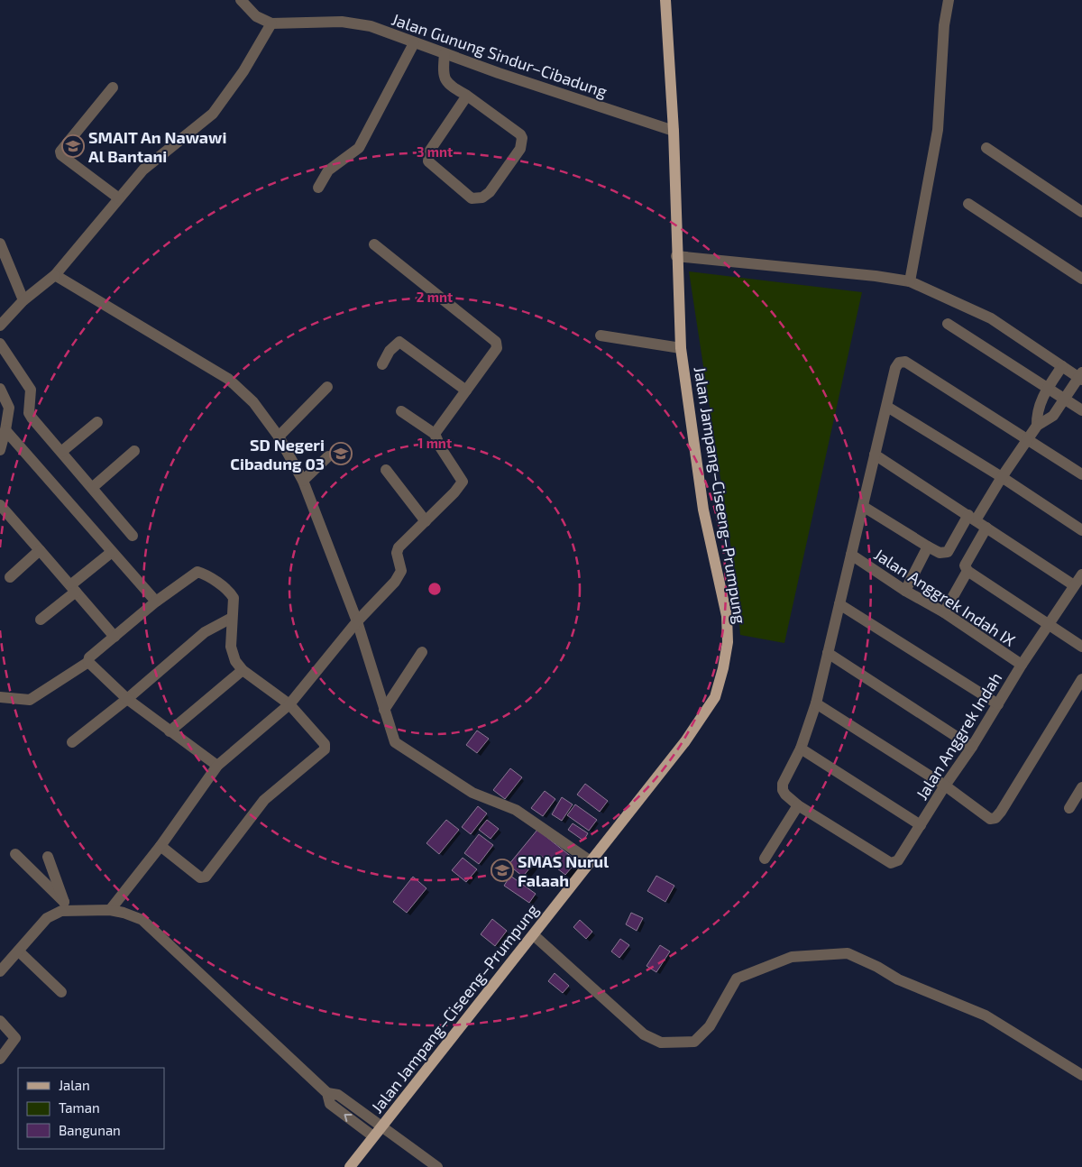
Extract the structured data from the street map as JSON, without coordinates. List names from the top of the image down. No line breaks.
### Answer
{"streets":{"main road":["Jalan Jampang–Ciseeng–Prumpung"],"street":["Jalan Gunung Sindur–Cibadung","Jalan Anggrek Indah IX","Jalan Anggrek Indah"]},"crossings":[["Jalan Gunung Sindur–Cibadung","Jalan Jampang–Ciseeng–Prumpung"],["Jalan Anggrek Indah IX","Jalan Anggrek Indah"]],"places":{"school or university":["SMAIT An Nawawi Al Bantani","SD Negeri Cibadung 03","SMAS Nurul Falaah"]},"legend":["Jalan","Taman","Bangunan"],"rings":["3 mnt","2 mnt","1 mnt"]}
